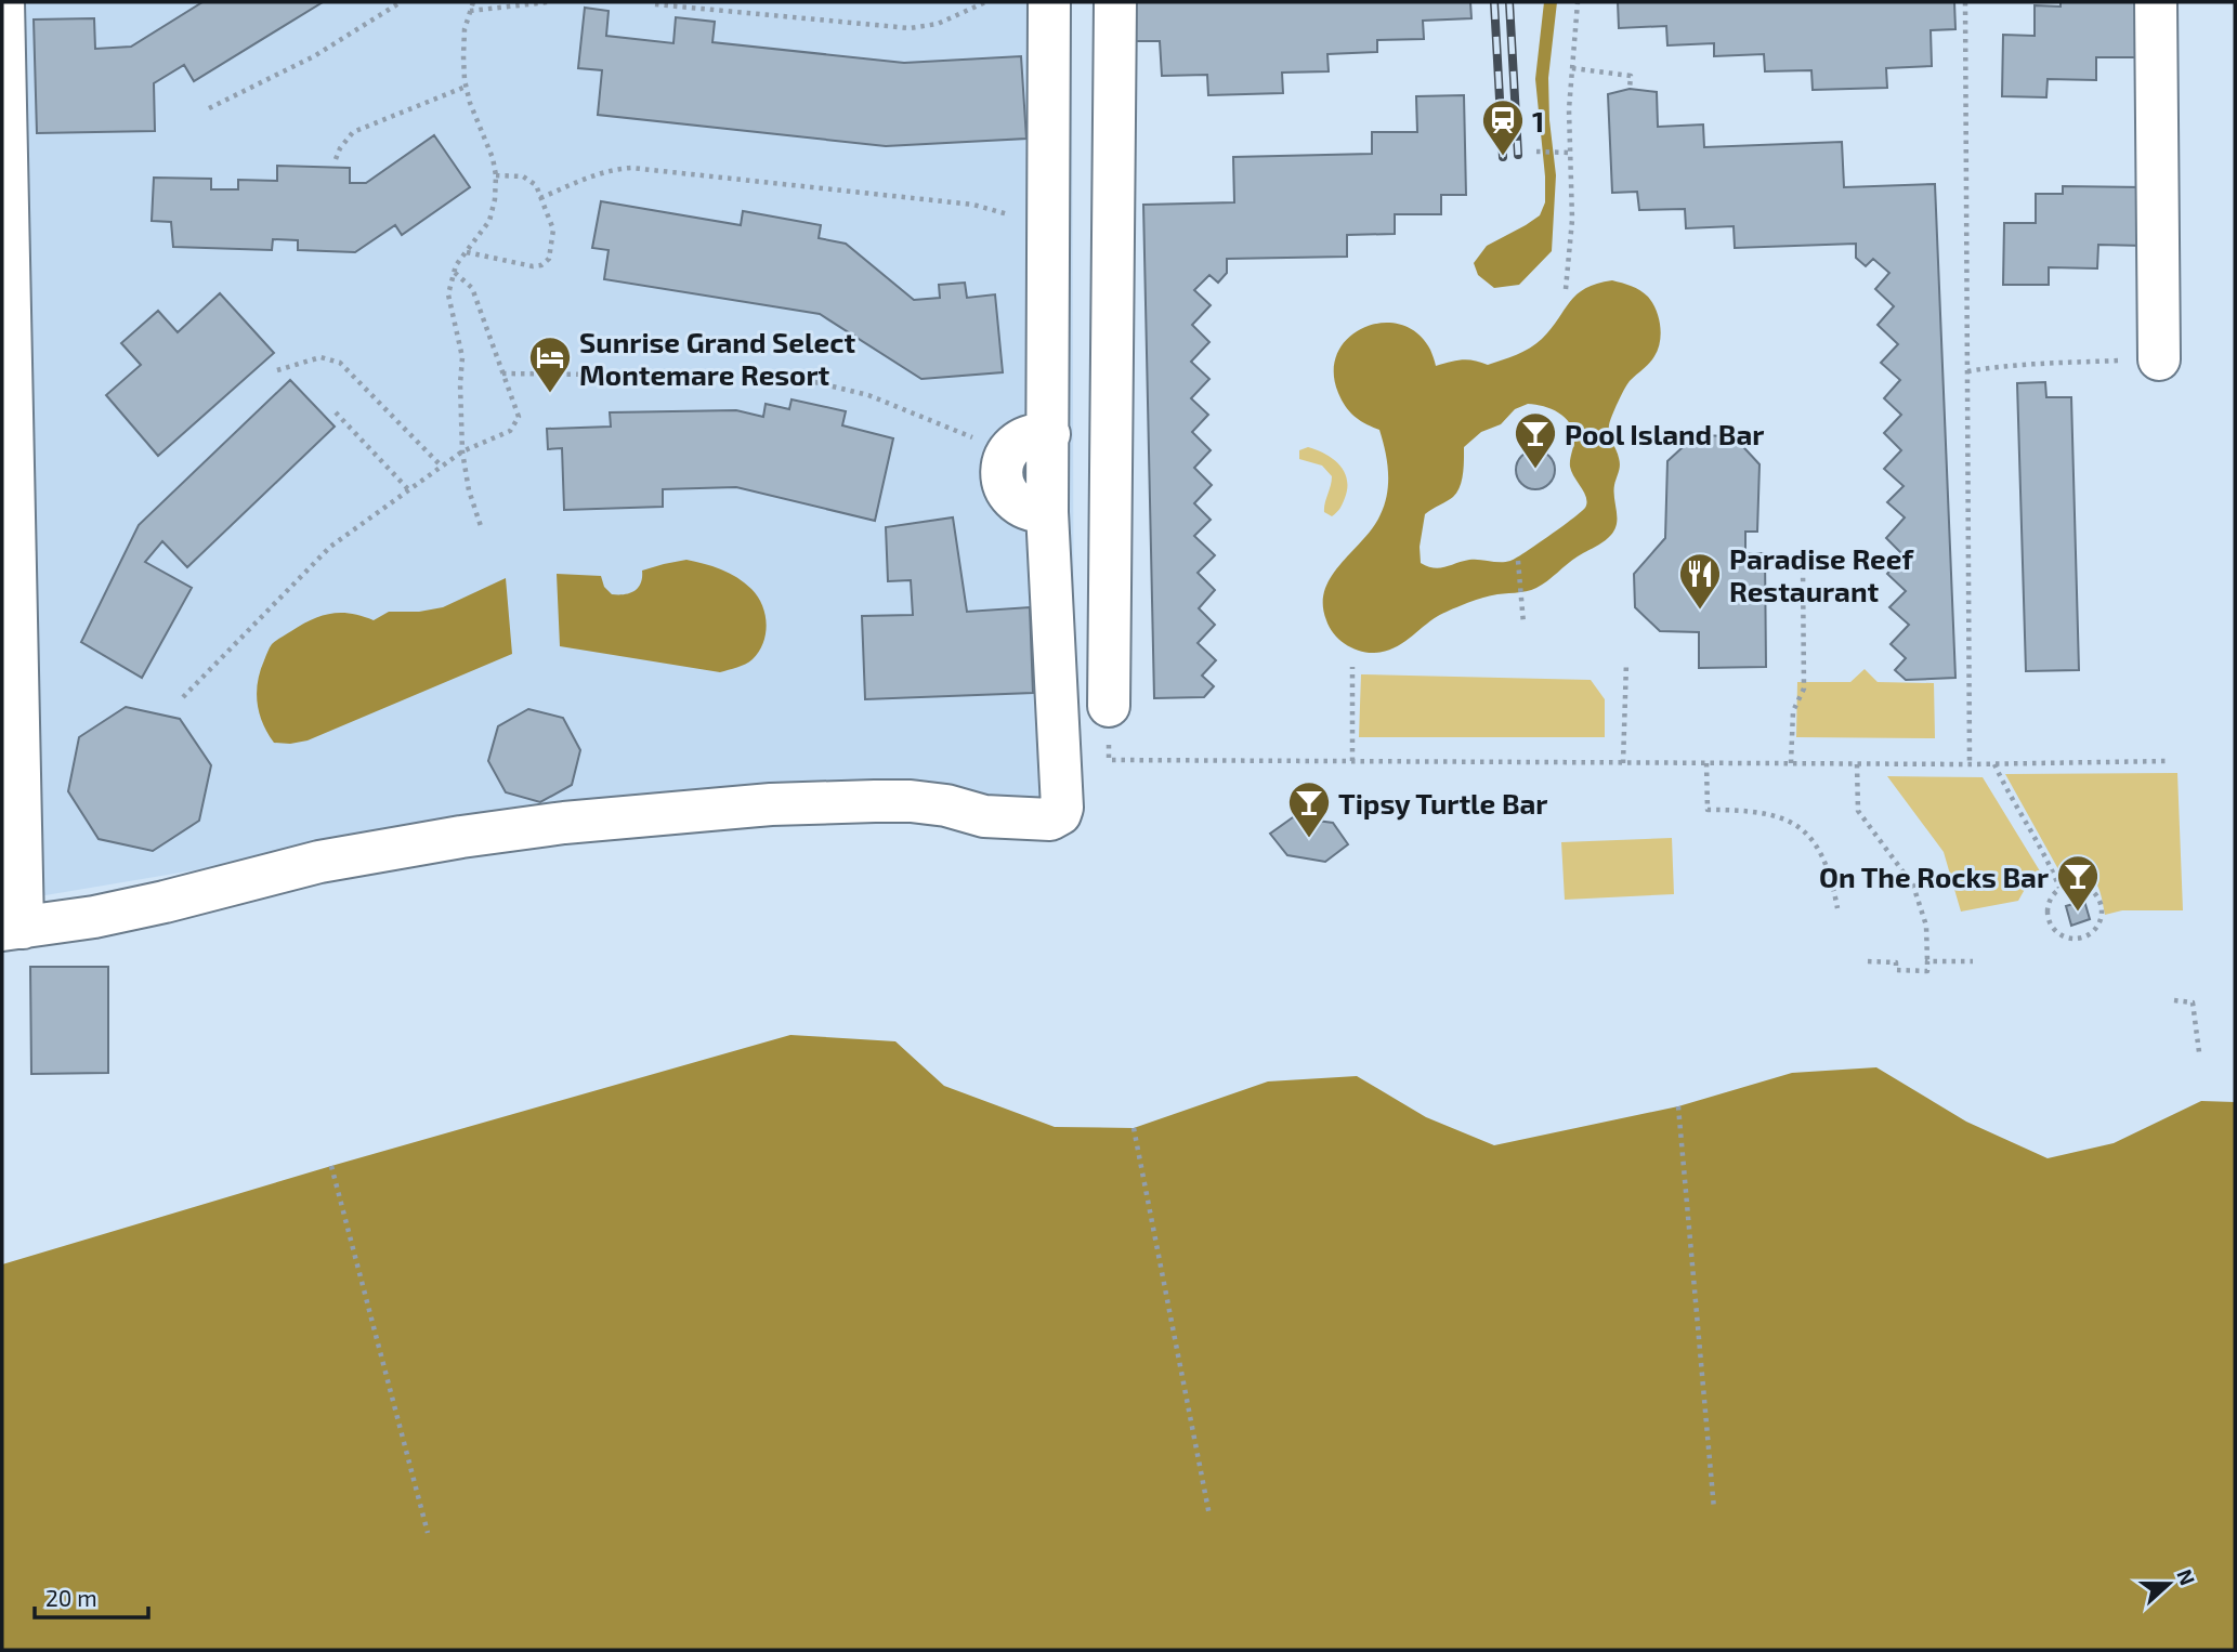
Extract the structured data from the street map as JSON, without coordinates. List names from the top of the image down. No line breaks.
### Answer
{"places":{"station":["1"],"hotel":["Sunrise Grand Select Montemare Resort"],"bar":["Pool Island Bar","Tipsy Turtle Bar","On The Rocks Bar"],"restaurant":["Paradise Reef Restaurant"]},"scale_bar":"20 m","north":"right"}
